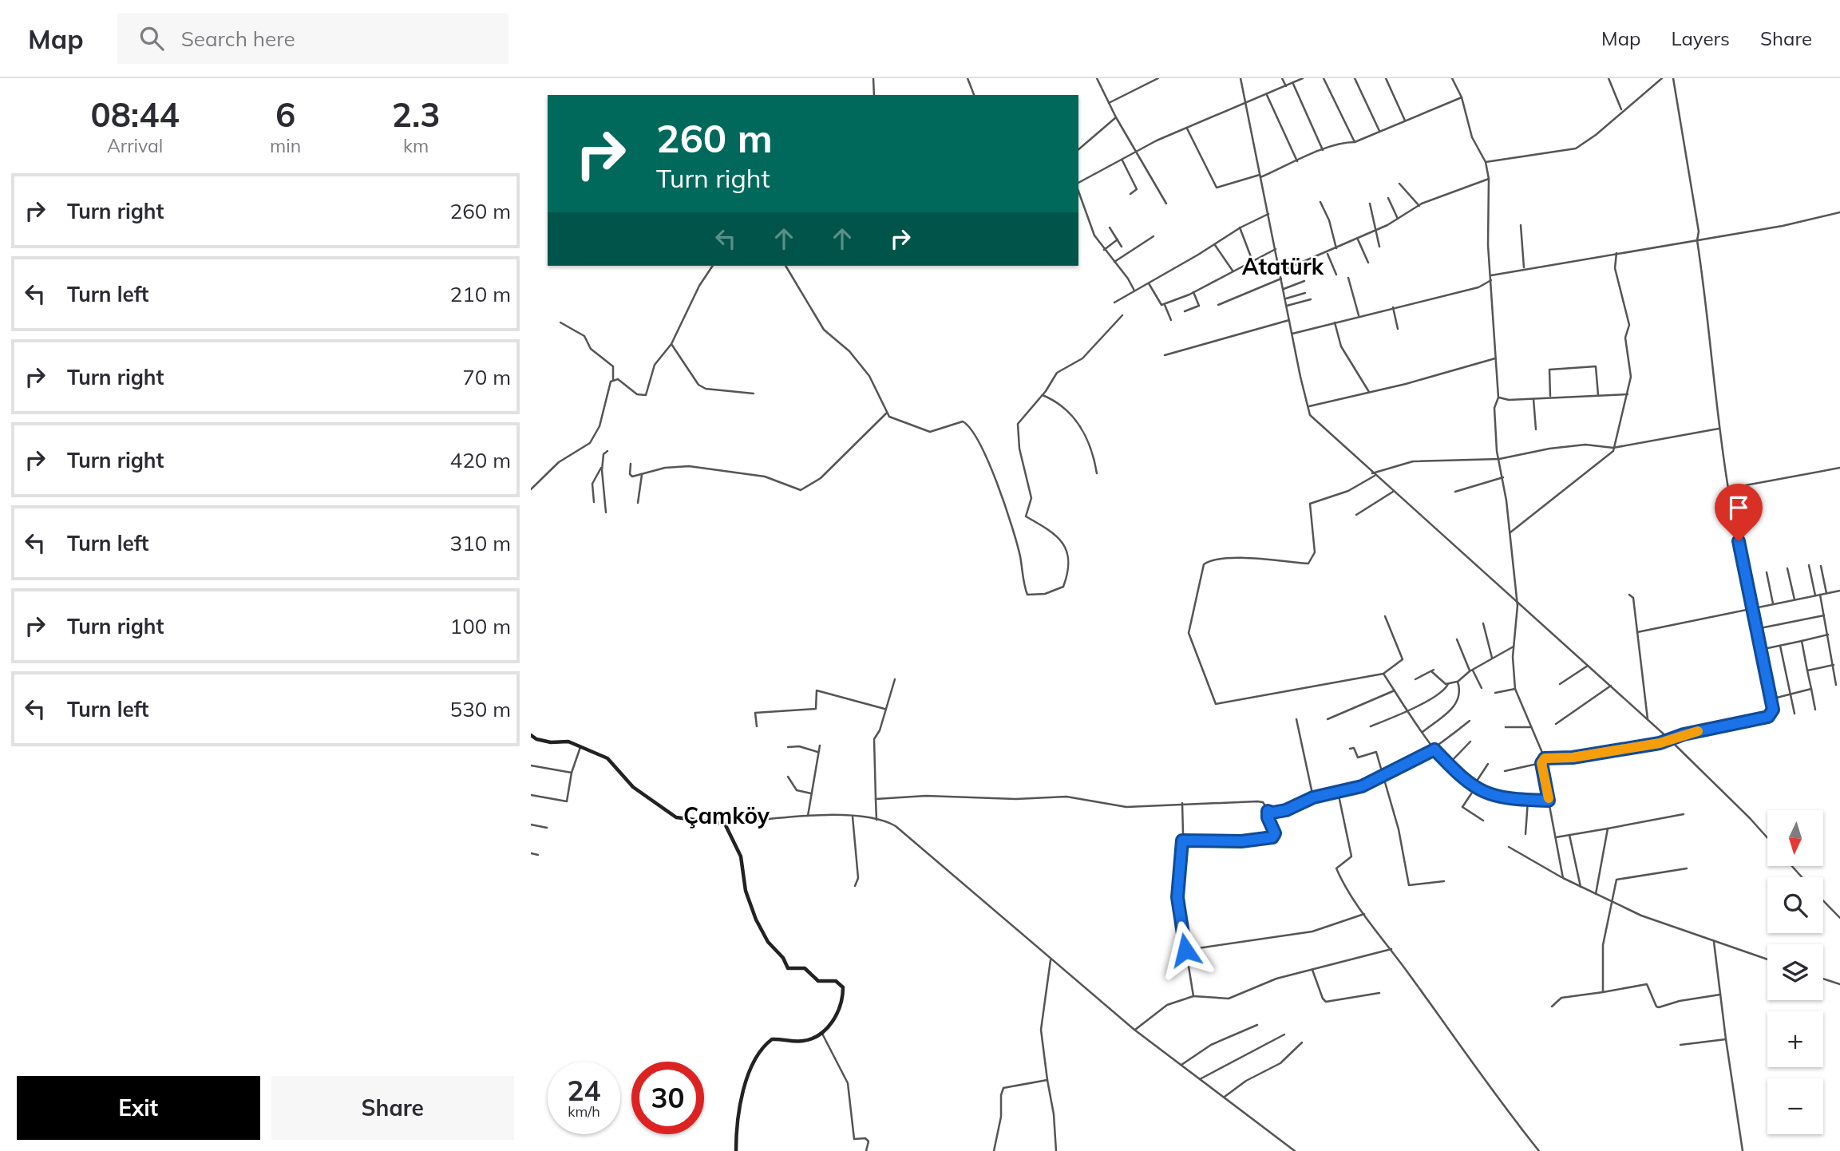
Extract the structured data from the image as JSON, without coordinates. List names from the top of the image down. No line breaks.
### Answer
{"districts":["Atatürk","Çamköy"],"north":"bottom","page":{"header":"Map","search":"Search here","nav":["Map","Layers","Share"],"eta":["08:44","Arrival","6","min","2.3","km"],"turn":["260 m","Turn right"],"list":[{"name":"Turn right","value":"260 m"},{"name":"Turn left","value":"210 m"},{"name":"Turn right","value":"70 m"},{"name":"Turn right","value":"420 m"},{"name":"Turn left","value":"310 m"},{"name":"Turn right","value":"100 m"},{"name":"Turn left","value":"530 m"}],"map_buttons":["+","−"],"speed":"24 km/h","limit":"30","buttons":["Exit","Share"]}}
